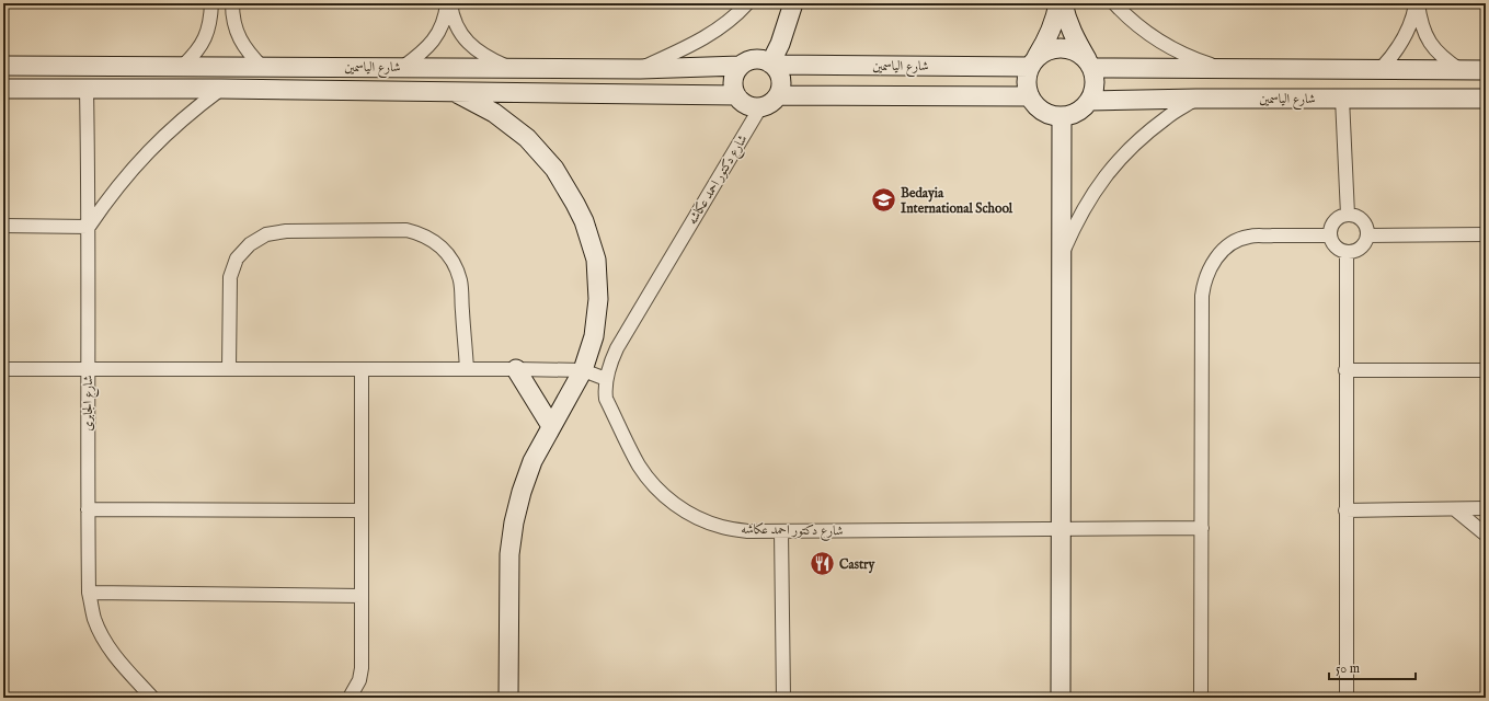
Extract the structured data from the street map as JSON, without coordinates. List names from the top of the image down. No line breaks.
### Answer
{"streets":{"street":["شارع الياسمين","شارع دكتور احمد عكاشه","شارع الجابرى"]},"crossings":[["شارع الياسمين","شارع دكتور احمد عكاشه"],["شارع الياسمين","شارع الجابرى"]],"places":{"school or university":["Bedayia International School"],"restaurant":["Castry"]},"scale_bar":"50 m"}
